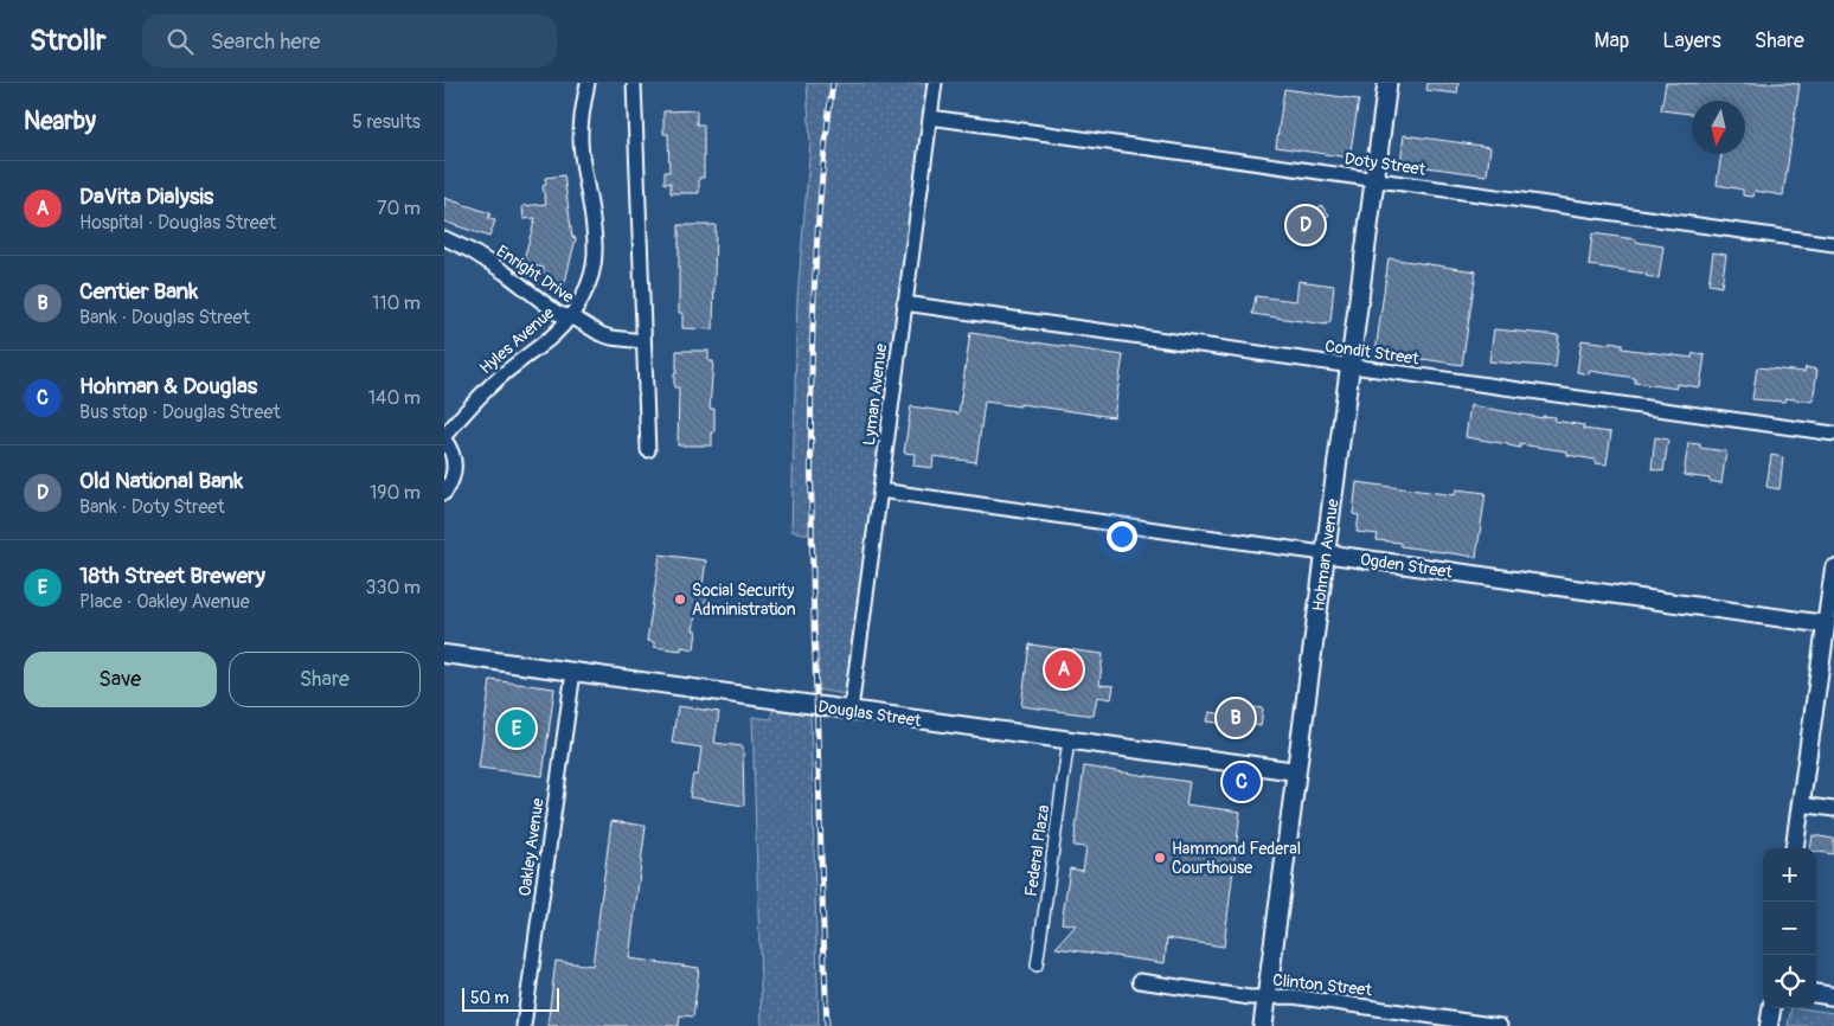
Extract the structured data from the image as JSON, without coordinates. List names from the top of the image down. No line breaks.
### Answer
{"streets":{"main road":["Hohman Avenue"],"street":["Doty Street","Enright Drive","Hyles Avenue","Condit Street","Lyman Avenue","Ogden Street","Douglas Street","Oakley Avenue","Federal Plaza","Clinton Street"]},"crossings":[["Doty Street","Lyman Avenue"],["Doty Street","Hohman Avenue"],["Enright Drive","Hyles Avenue"],["Condit Street","Lyman Avenue"],["Condit Street","Hohman Avenue"],["Lyman Avenue","Ogden Street"],["Lyman Avenue","Douglas Street"],["Hohman Avenue","Ogden Street"],["Hohman Avenue","Douglas Street"],["Hohman Avenue","Clinton Street"],["Douglas Street","Oakley Avenue"],["Douglas Street","Federal Plaza"]],"places":["Social Security Administration","Hammond Federal Courthouse"],"scale_bar":"50 m","north":"bottom","page":{"header":"Strollr","search":"Search here","nav":["Map","Layers","Share"],"heading":["Nearby","5 results"],"list":[{"mark":"A","name":"DaVita Dialysis","note":"Hospital · Douglas Street","value":"70 m"},{"mark":"B","name":"Centier Bank","note":"Bank · Douglas Street","value":"110 m"},{"mark":"C","name":"Hohman & Douglas","note":"Bus stop · Douglas Street","value":"140 m"},{"mark":"D","name":"Old National Bank","note":"Bank · Doty Street","value":"190 m"},{"mark":"E","name":"18th Street Brewery","note":"Place · Oakley Avenue","value":"330 m"}],"pins":["D","A","B","E","C"],"buttons":["Save","Share"],"map_buttons":["+","−"],"scale":"50 m"}}
